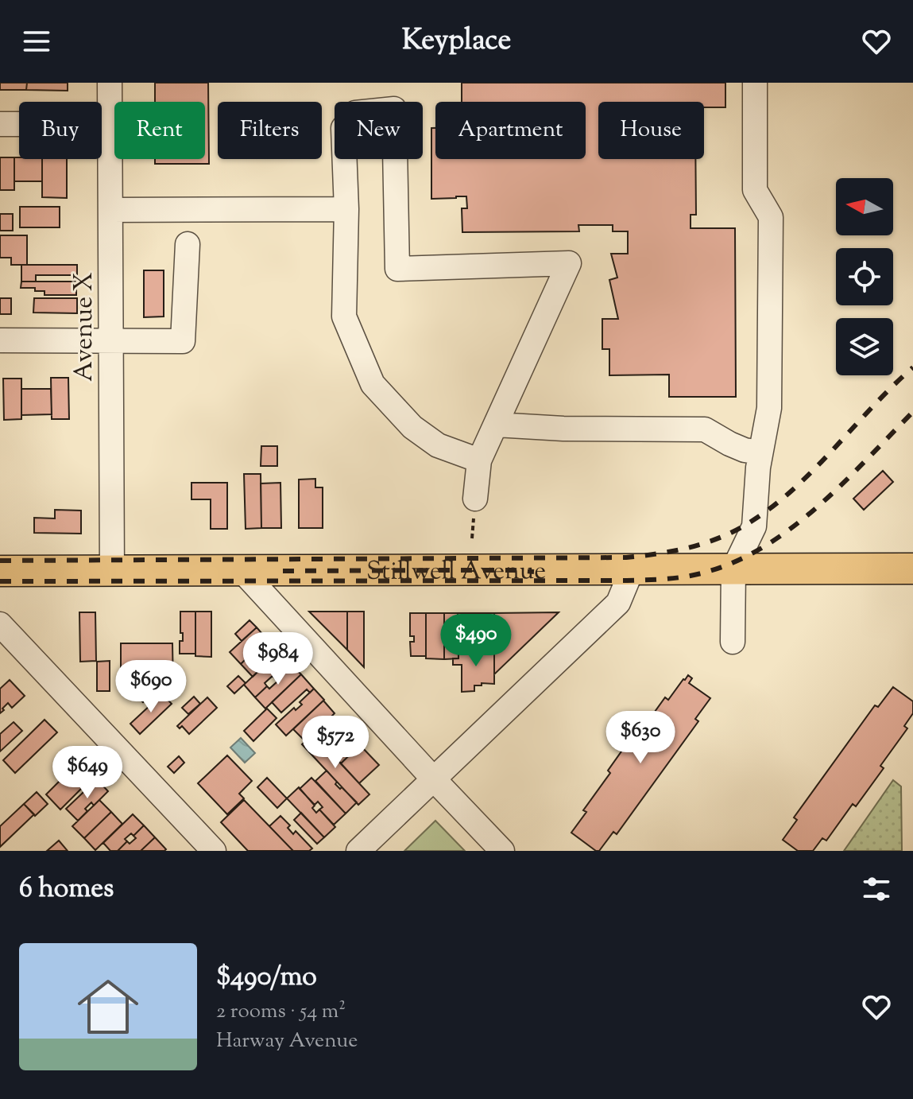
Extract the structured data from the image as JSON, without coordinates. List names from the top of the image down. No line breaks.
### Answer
{"streets":{"main road":["Stillwell Avenue"],"street":["Avenue X"]},"crossings":[["Avenue X","Stillwell Avenue"]],"north":"left","page":{"header":"Keyplace","chip":["Buy","Rent","Filters","New","Apartment","House"],"price":["$490","$984","$690","$630","$572","$649"],"heading":"6 homes","list":[{"name":"$490/mo","note":"2 rooms · 54 m² · Harway Avenue"}]}}
